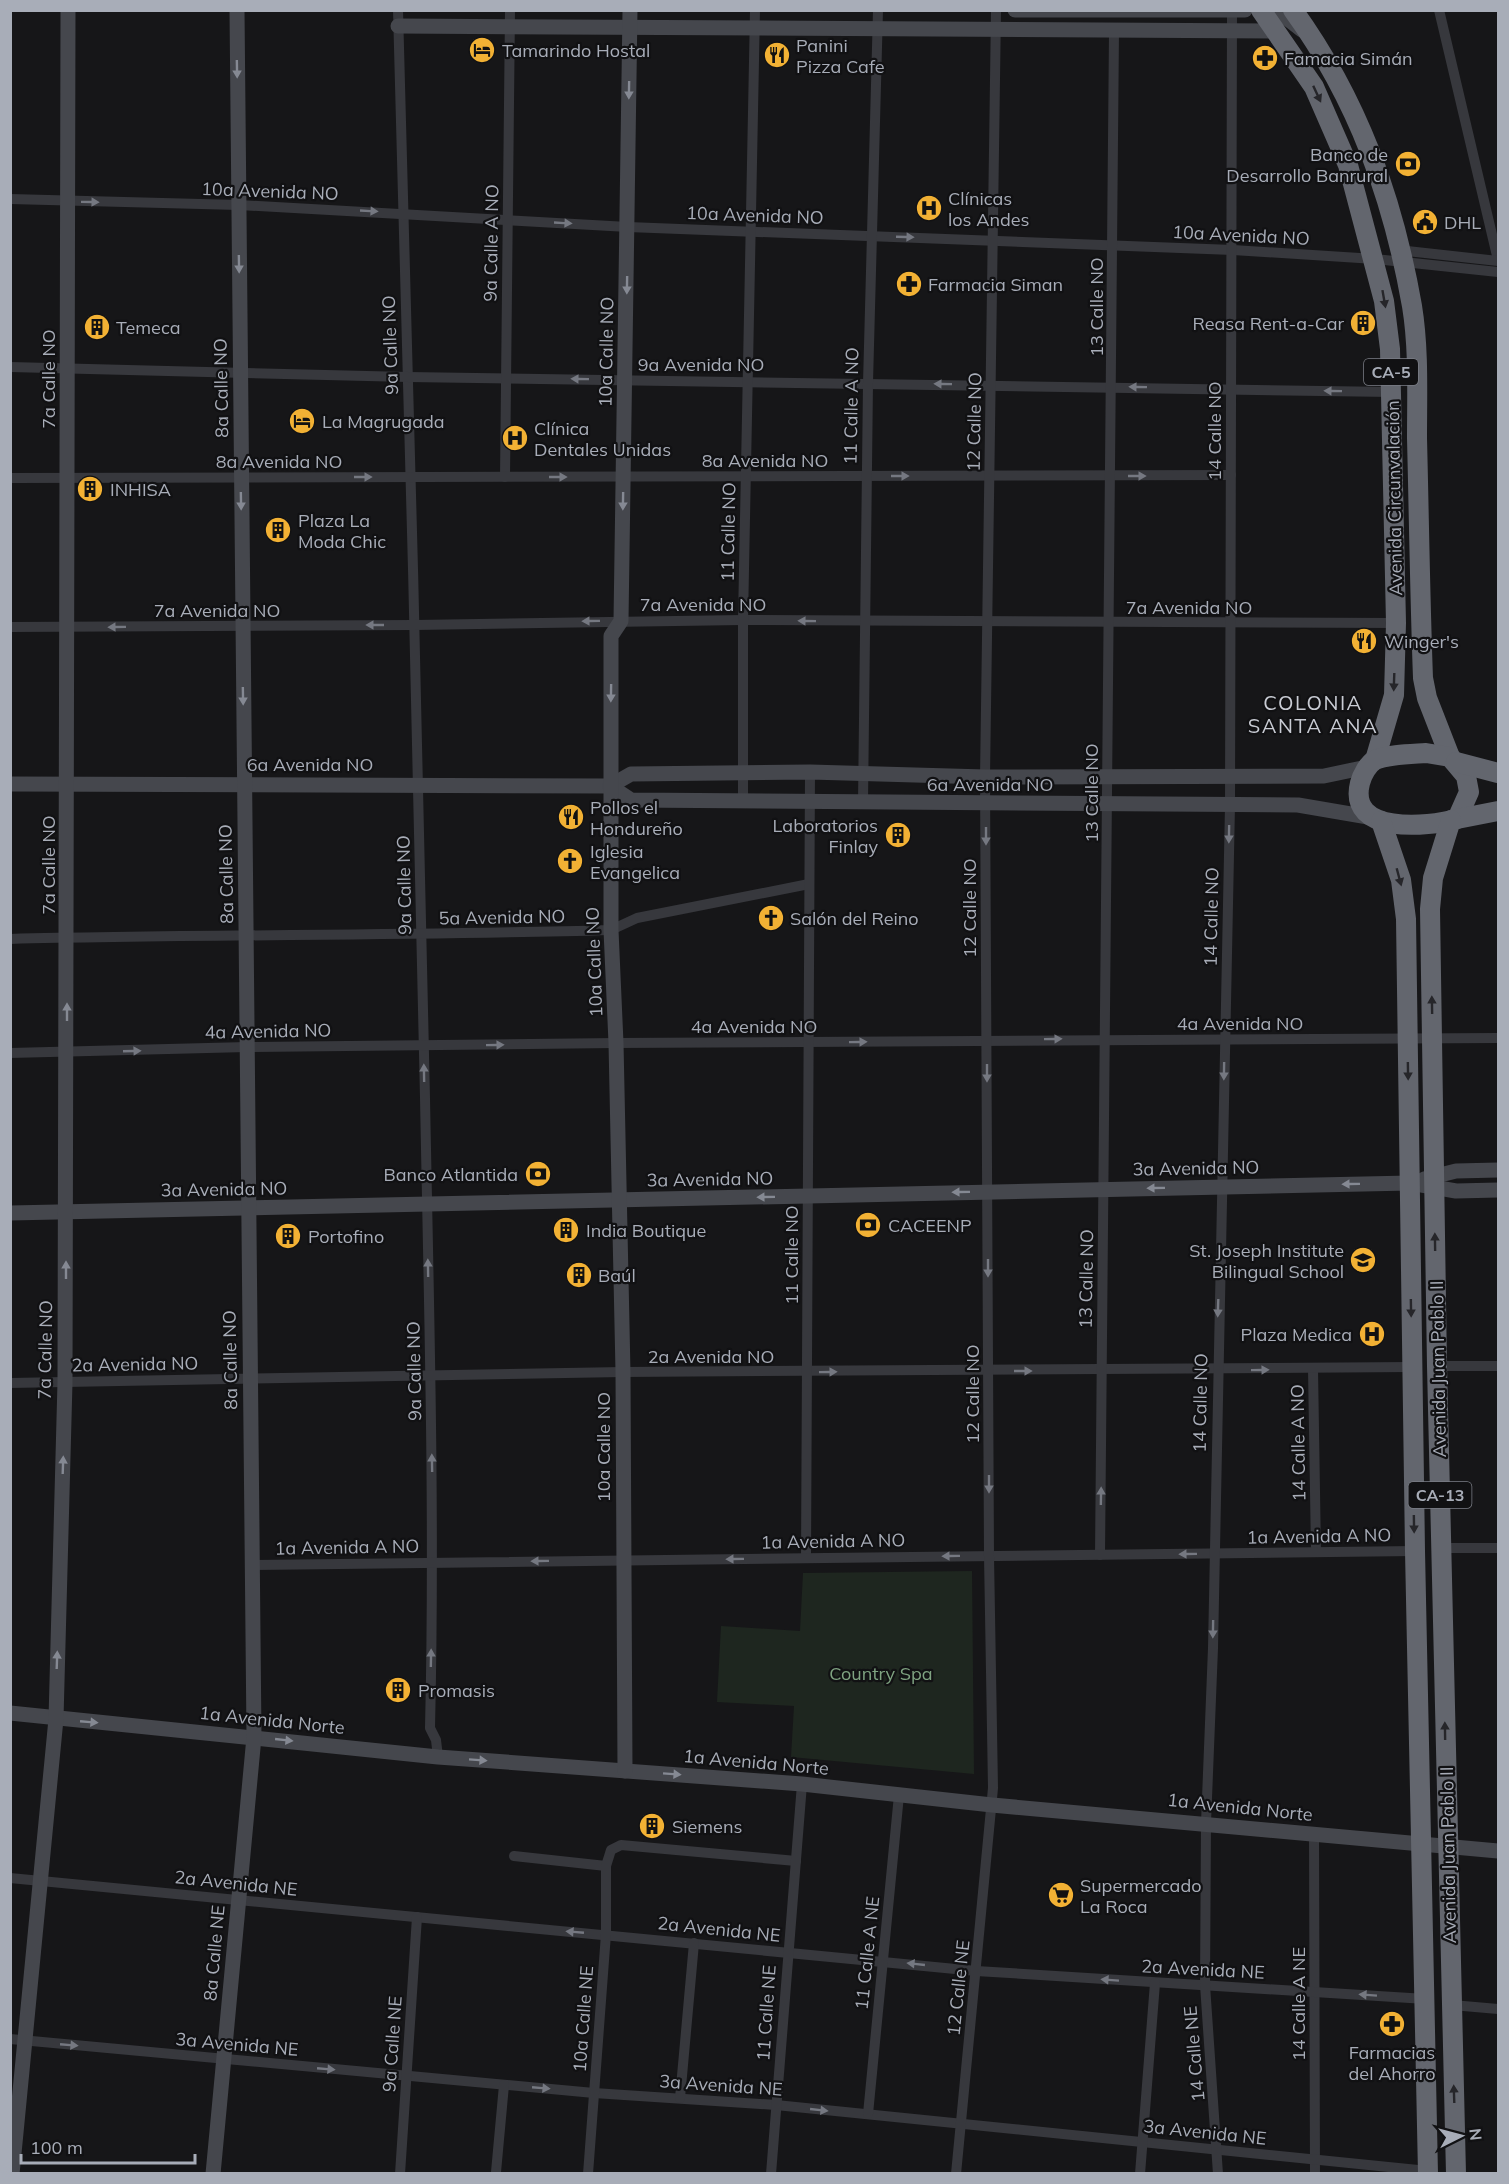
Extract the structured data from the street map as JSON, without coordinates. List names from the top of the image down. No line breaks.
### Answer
{"streets":{"highway":["CA-5","Avenida Circunvalación","Avenida Juan Pablo II","CA-13"],"street":["10a Avenida NO","9a Calle A NO","13 Calle NO","9a Calle NO","10a Calle NO","9a Avenida NO","7a Calle NO","8a Calle NO","11 Calle A NO","12 Calle NO","14 Calle NO","8a Avenida NO","11 Calle NO","7a Avenida NO","6a Avenida NO","5a Avenida NO","4a Avenida NO","3a Avenida NO","2a Avenida NO","14 Calle A NO","1a Avenida A NO","1a Avenida Norte","2a Avenida NE","8a Calle NE","11 Calle A NE","12 Calle NE","14 Calle A NE","11 Calle NE","10a Calle NE","3a Avenida NE","9a Calle NE","14 Calle NE"]},"crossings":[["10a Avenida NO","9a Calle A NO"],["10a Avenida NO","13 Calle NO"],["10a Avenida NO","9a Calle NO"],["10a Avenida NO","10a Calle NO"],["10a Avenida NO","7a Calle NO"],["10a Avenida NO","8a Calle NO"],["10a Avenida NO","11 Calle A NO"],["10a Avenida NO","12 Calle NO"],["10a Avenida NO","14 Calle NO"],["10a Avenida NO","Avenida Circunvalación"],["10a Avenida NO","11 Calle NO"],["9a Calle A NO","9a Avenida NO"],["9a Calle A NO","8a Avenida NO"],["13 Calle NO","9a Avenida NO"],["13 Calle NO","8a Avenida NO"],["13 Calle NO","7a Avenida NO"],["13 Calle NO","6a Avenida NO"],["13 Calle NO","4a Avenida NO"],["13 Calle NO","3a Avenida NO"],["13 Calle NO","2a Avenida NO"],["13 Calle NO","1a Avenida A NO"],["9a Calle NO","9a Avenida NO"],["9a Calle NO","8a Avenida NO"],["9a Calle NO","7a Avenida NO"],["9a Calle NO","6a Avenida NO"],["9a Calle NO","5a Avenida NO"],["9a Calle NO","4a Avenida NO"],["9a Calle NO","3a Avenida NO"],["9a Calle NO","2a Avenida NO"],["9a Calle NO","1a Avenida A NO"],["9a Calle NO","1a Avenida Norte"],["10a Calle NO","9a Avenida NO"],["10a Calle NO","8a Avenida NO"],["10a Calle NO","7a Avenida NO"],["10a Calle NO","6a Avenida NO"],["10a Calle NO","5a Avenida NO"],["10a Calle NO","4a Avenida NO"],["10a Calle NO","3a Avenida NO"],["10a Calle NO","2a Avenida NO"],["10a Calle NO","1a Avenida A NO"],["10a Calle NO","1a Avenida Norte"],["9a Avenida NO","7a Calle NO"],["9a Avenida NO","8a Calle NO"],["9a Avenida NO","11 Calle A NO"],["9a Avenida NO","12 Calle NO"],["9a Avenida NO","14 Calle NO"],["9a Avenida NO","Avenida Circunvalación"],["9a Avenida NO","11 Calle NO"],["CA-5","Avenida Circunvalación"],["CA-5","6a Avenida NO"],["CA-5","Avenida Juan Pablo II"],["7a Calle NO","8a Avenida NO"],["7a Calle NO","7a Avenida NO"],["7a Calle NO","6a Avenida NO"],["7a Calle NO","5a Avenida NO"],["7a Calle NO","4a Avenida NO"],["7a Calle NO","3a Avenida NO"],["7a Calle NO","2a Avenida NO"],["7a Calle NO","1a Avenida Norte"],["7a Calle NO","2a Avenida NE"],["7a Calle NO","3a Avenida NE"],["8a Calle NO","8a Avenida NO"],["8a Calle NO","7a Avenida NO"],["8a Calle NO","6a Avenida NO"],["8a Calle NO","5a Avenida NO"],["8a Calle NO","4a Avenida NO"],["8a Calle NO","3a Avenida NO"],["8a Calle NO","2a Avenida NO"],["8a Calle NO","1a Avenida A NO"],["8a Calle NO","1a Avenida Norte"],["8a Calle NO","8a Calle NE"],["11 Calle A NO","8a Avenida NO"],["11 Calle A NO","7a Avenida NO"],["11 Calle A NO","6a Avenida NO"],["12 Calle NO","8a Avenida NO"],["12 Calle NO","7a Avenida NO"],["12 Calle NO","6a Avenida NO"],["12 Calle NO","4a Avenida NO"],["12 Calle NO","3a Avenida NO"],["12 Calle NO","2a Avenida NO"],["12 Calle NO","1a Avenida A NO"],["12 Calle NO","1a Avenida Norte"],["12 Calle NO","12 Calle NE"],["14 Calle NO","8a Avenida NO"],["14 Calle NO","7a Avenida NO"],["14 Calle NO","6a Avenida NO"],["14 Calle NO","4a Avenida NO"],["14 Calle NO","3a Avenida NO"],["14 Calle NO","2a Avenida NO"],["14 Calle NO","1a Avenida A NO"],["14 Calle NO","1a Avenida Norte"],["14 Calle NO","14 Calle NE"],["8a Avenida NO","11 Calle NO"],["Avenida Circunvalación","7a Avenida NO"],["Avenida Circunvalación","6a Avenida NO"],["Avenida Circunvalación","Avenida Juan Pablo II"],["11 Calle NO","7a Avenida NO"],["11 Calle NO","6a Avenida NO"],["11 Calle NO","5a Avenida NO"],["11 Calle NO","4a Avenida NO"],["11 Calle NO","3a Avenida NO"],["11 Calle NO","2a Avenida NO"],["11 Calle NO","1a Avenida A NO"],["6a Avenida NO","Avenida Juan Pablo II"],["4a Avenida NO","Avenida Juan Pablo II"],["3a Avenida NO","Avenida Juan Pablo II"],["2a Avenida NO","Avenida Juan Pablo II"],["2a Avenida NO","14 Calle A NO"],["Avenida Juan Pablo II","1a Avenida A NO"],["Avenida Juan Pablo II","1a Avenida Norte"],["Avenida Juan Pablo II","2a Avenida NE"],["Avenida Juan Pablo II","3a Avenida NE"],["14 Calle A NO","1a Avenida A NO"],["1a Avenida Norte","8a Calle NE"],["1a Avenida Norte","11 Calle A NE"],["1a Avenida Norte","12 Calle NE"],["1a Avenida Norte","14 Calle A NE"],["1a Avenida Norte","11 Calle NE"],["1a Avenida Norte","14 Calle NE"],["2a Avenida NE","8a Calle NE"],["2a Avenida NE","11 Calle A NE"],["2a Avenida NE","12 Calle NE"],["2a Avenida NE","14 Calle A NE"],["2a Avenida NE","11 Calle NE"],["2a Avenida NE","10a Calle NE"],["2a Avenida NE","9a Calle NE"],["2a Avenida NE","14 Calle NE"],["8a Calle NE","3a Avenida NE"],["11 Calle A NE","3a Avenida NE"],["12 Calle NE","3a Avenida NE"],["14 Calle A NE","3a Avenida NE"],["11 Calle NE","3a Avenida NE"],["10a Calle NE","3a Avenida NE"],["3a Avenida NE","9a Calle NE"],["3a Avenida NE","14 Calle NE"]],"one_way":["10a Avenida NO","9a Calle NO","10a Calle NO","9a Avenida NO","8a Calle NO","12 Calle NO","14 Calle NO","8a Avenida NO","7a Avenida NO","4a Avenida NO","3a Avenida NO","1a Avenida A NO","2a Avenida NE","3a Avenida NE"],"districts":["COLONIA SANTA ANA"],"parks":["Country Spa"],"places":{"hotel":["Tamarindo Hostal","La Magrugada"],"restaurant":["Panini Pizza Cafe","Winger's","Pollos el Hondureño"],"pharmacy":["Famacia Simán","Farmacia Siman","Farmacias del Ahorro"],"bank":["Banco de Desarrollo Banrural","Banco Atlantida","CACEENP"],"hospital":["Clínicas los Andes","Clínica Dentales Unidas","Plaza Medica"],"public building":["DHL"],"building":["Reasa Rent-a-Car","Temeca","INHISA","Plaza La Moda Chic","Laboratorios Finlay","India Boutique","Portofino","Baúl","Promasis","Siemens"],"church":["Iglesia Evangelica","Salón del Reino"],"school or university":["St. Joseph Institute Bilingual School"],"supermarket":["Supermercado La Roca"]},"scale_bar":"100 m","north":"right"}
